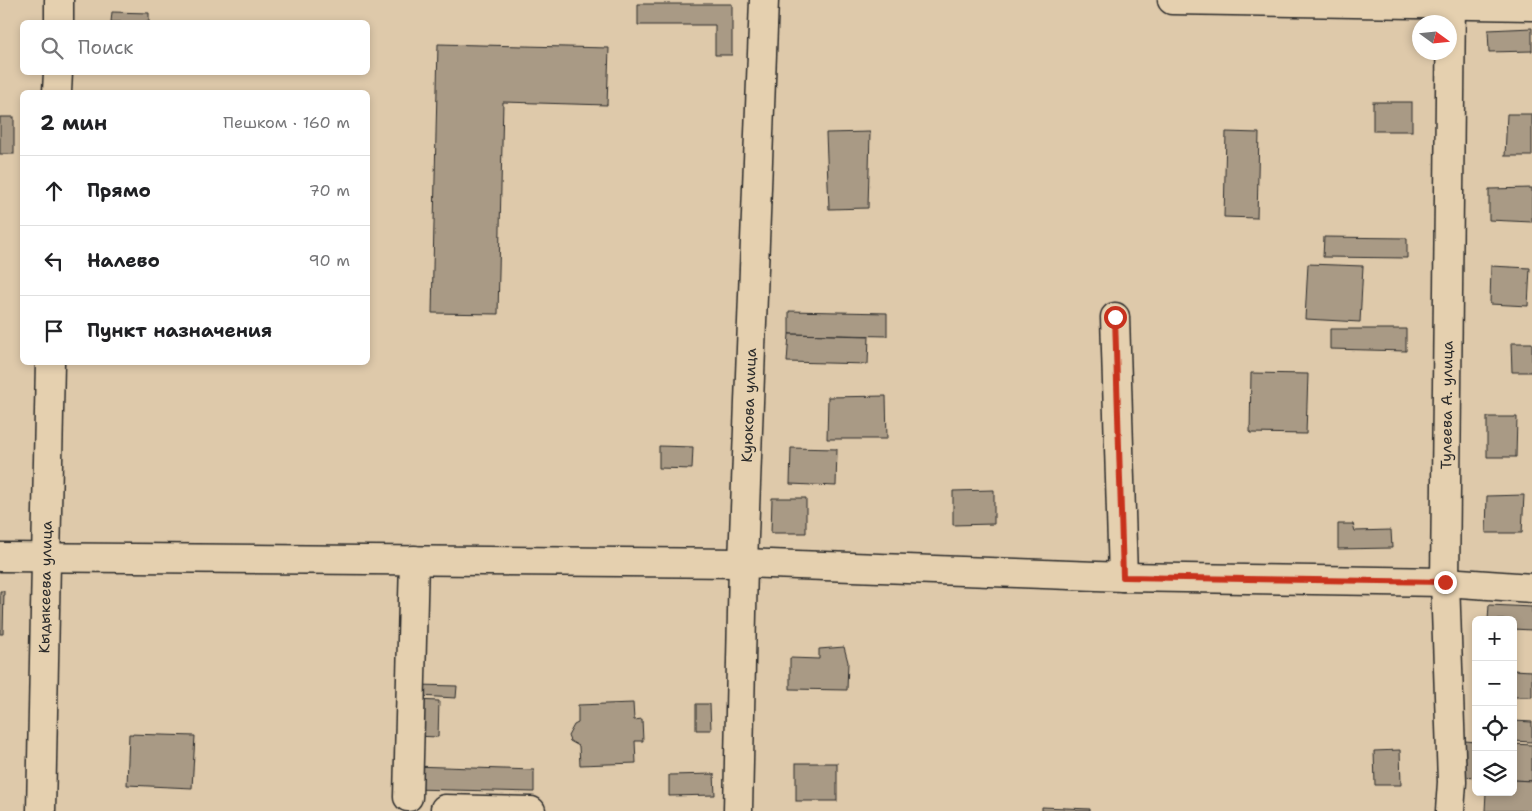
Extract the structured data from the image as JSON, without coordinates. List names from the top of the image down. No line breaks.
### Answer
{"streets":{"street":["Куюкова улица","Тулеева А. улица","Кыдыкеева улица"]},"north":"right","page":{"search":"Поиск","heading":["2 мин","Пешком · 160 m"],"list":[["Прямо","70 m"],["Налево","90 m"],"Пункт назначения"],"map_buttons":["+","−"]}}
